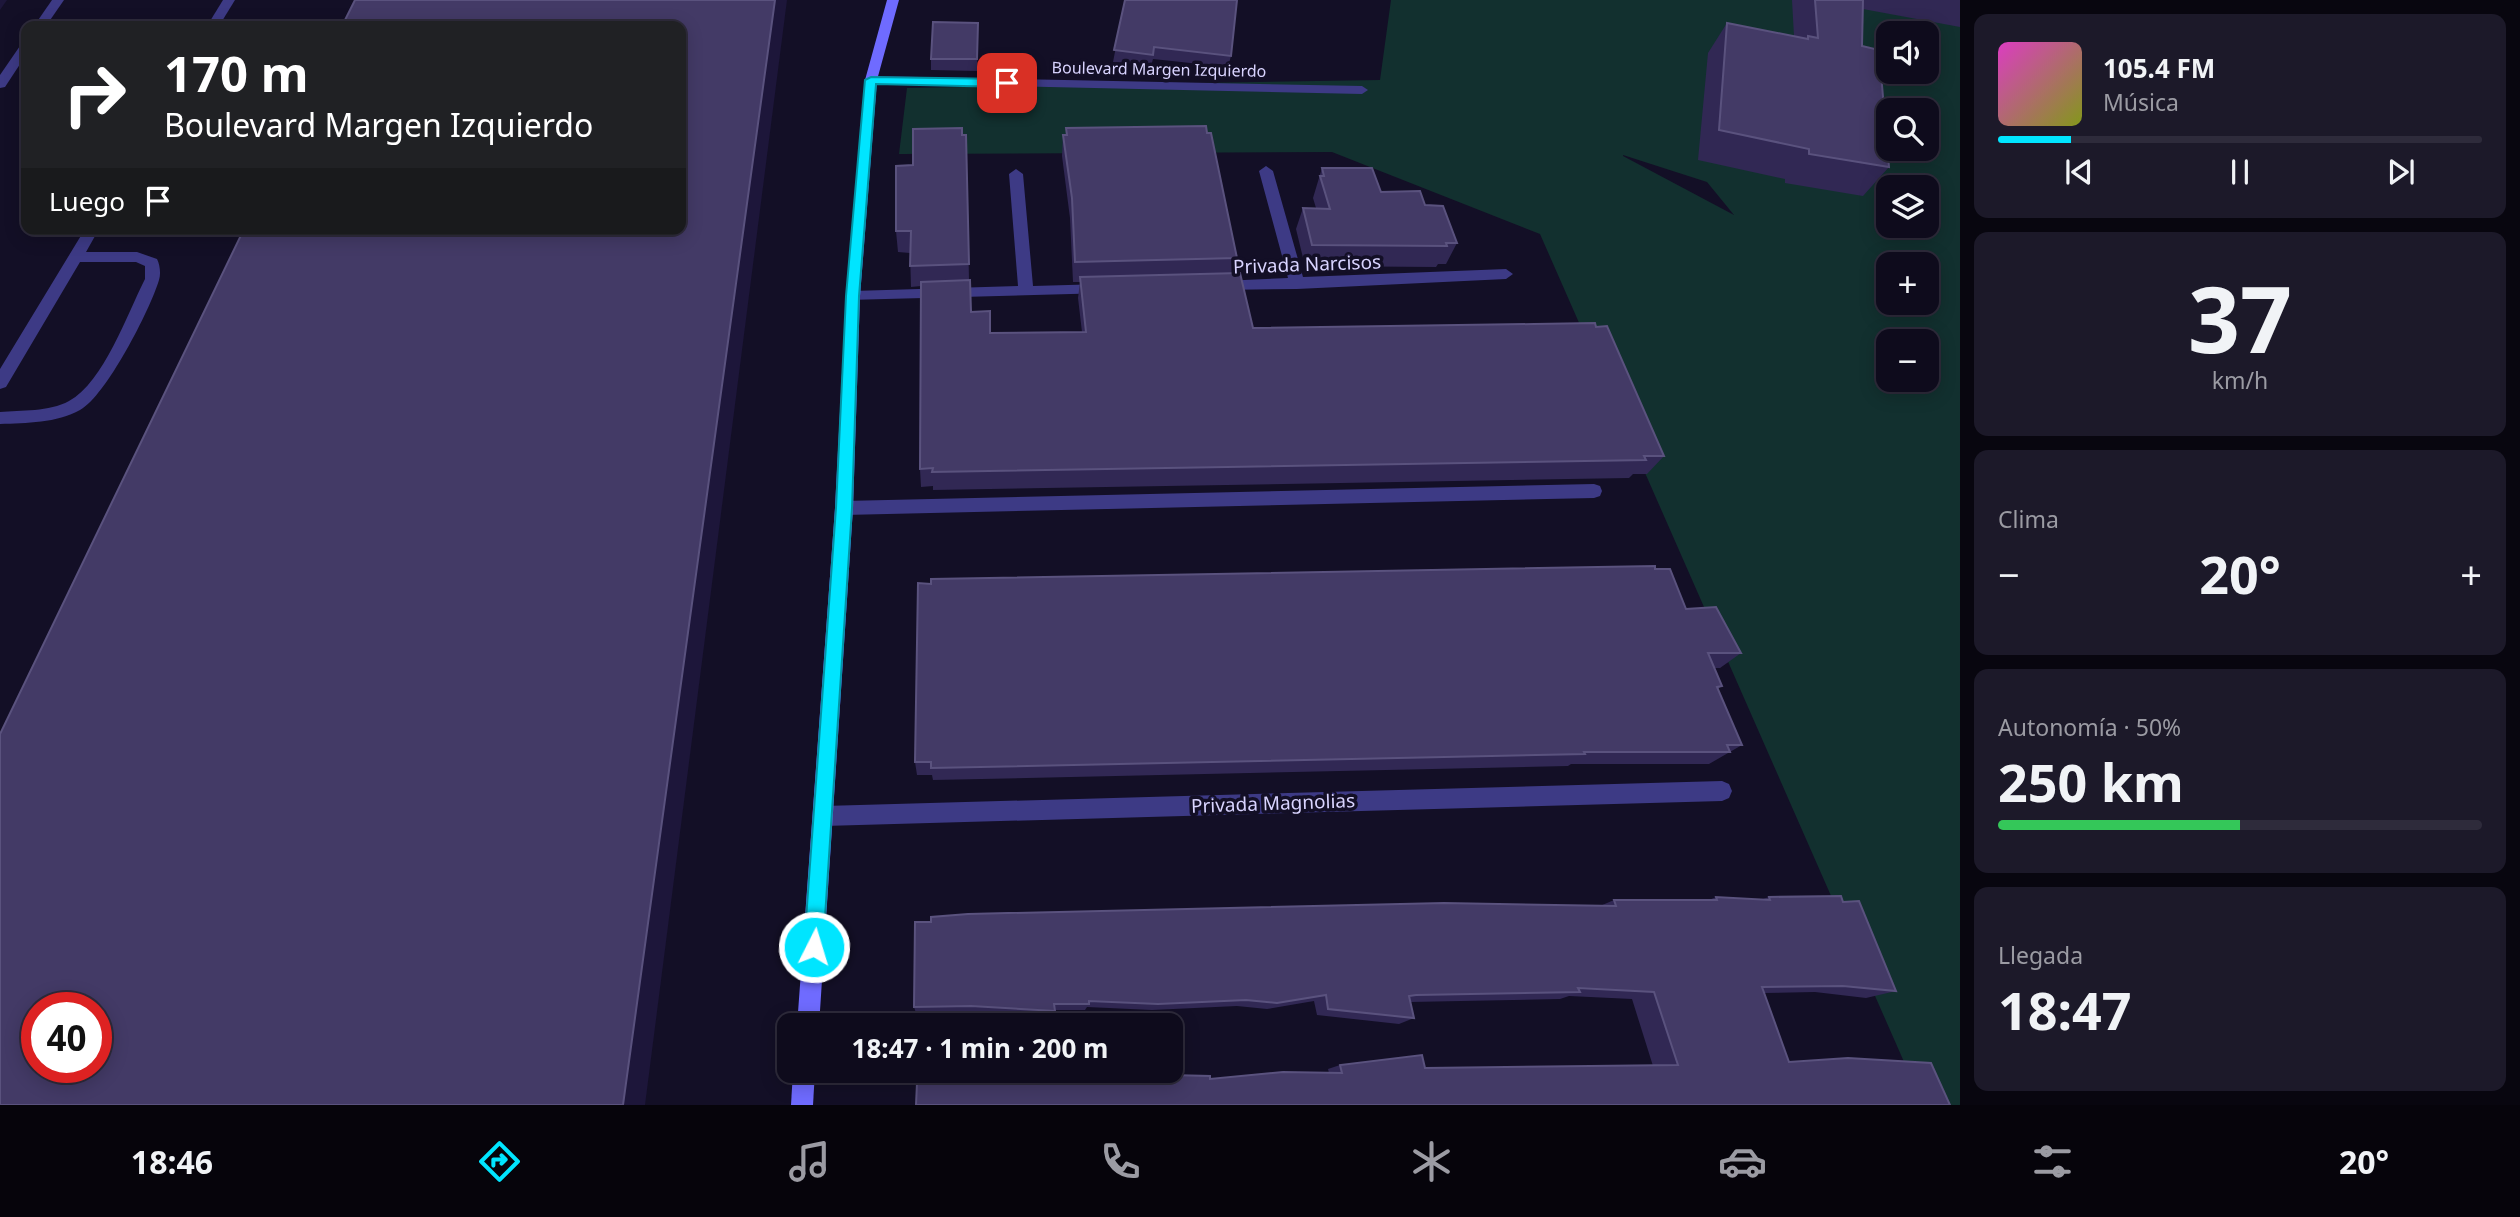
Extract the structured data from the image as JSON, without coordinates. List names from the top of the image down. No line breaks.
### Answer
{"streets":{"street":["Boulevard Margen Izquierdo","Privada Narcisos","Privada Magnolias"]},"page":{"map_buttons":["+","−"],"turn":["170 m","Boulevard Margen Izquierdo"],"song":["105.4 FM","Música"],"then":"Luego","tile":[["37","km/h"],"Clima",["Autonomía · 50%","250 km"],["Llegada","18:47"]],"heat":["−","20°","+"],"limit":"40","trip":"18:47 · 1 min · 200 m","tabs":["18:46","20°"]}}
